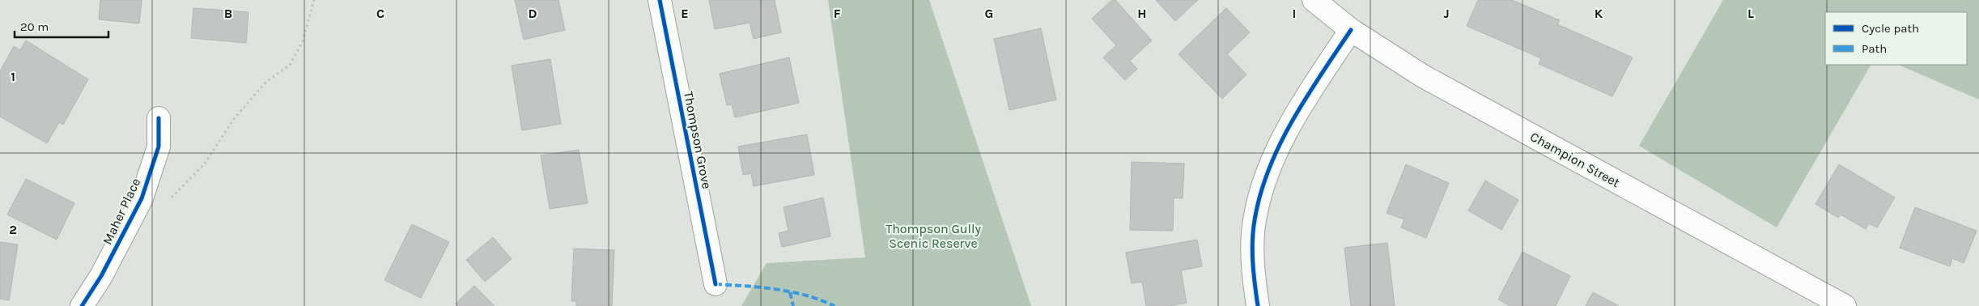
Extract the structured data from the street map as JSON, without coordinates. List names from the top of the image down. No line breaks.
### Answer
{"streets":{"street":["Thompson Grove","Champion Street","Maher Place"]},"parks":["Thompson Gully Scenic Reserve"],"legend":["Cycle path","Path"],"scale_bar":"20 m","grid":{"columns":["B","C","D","E","F","G","H","I","J","K","L"],"rows":["1","2"]}}
